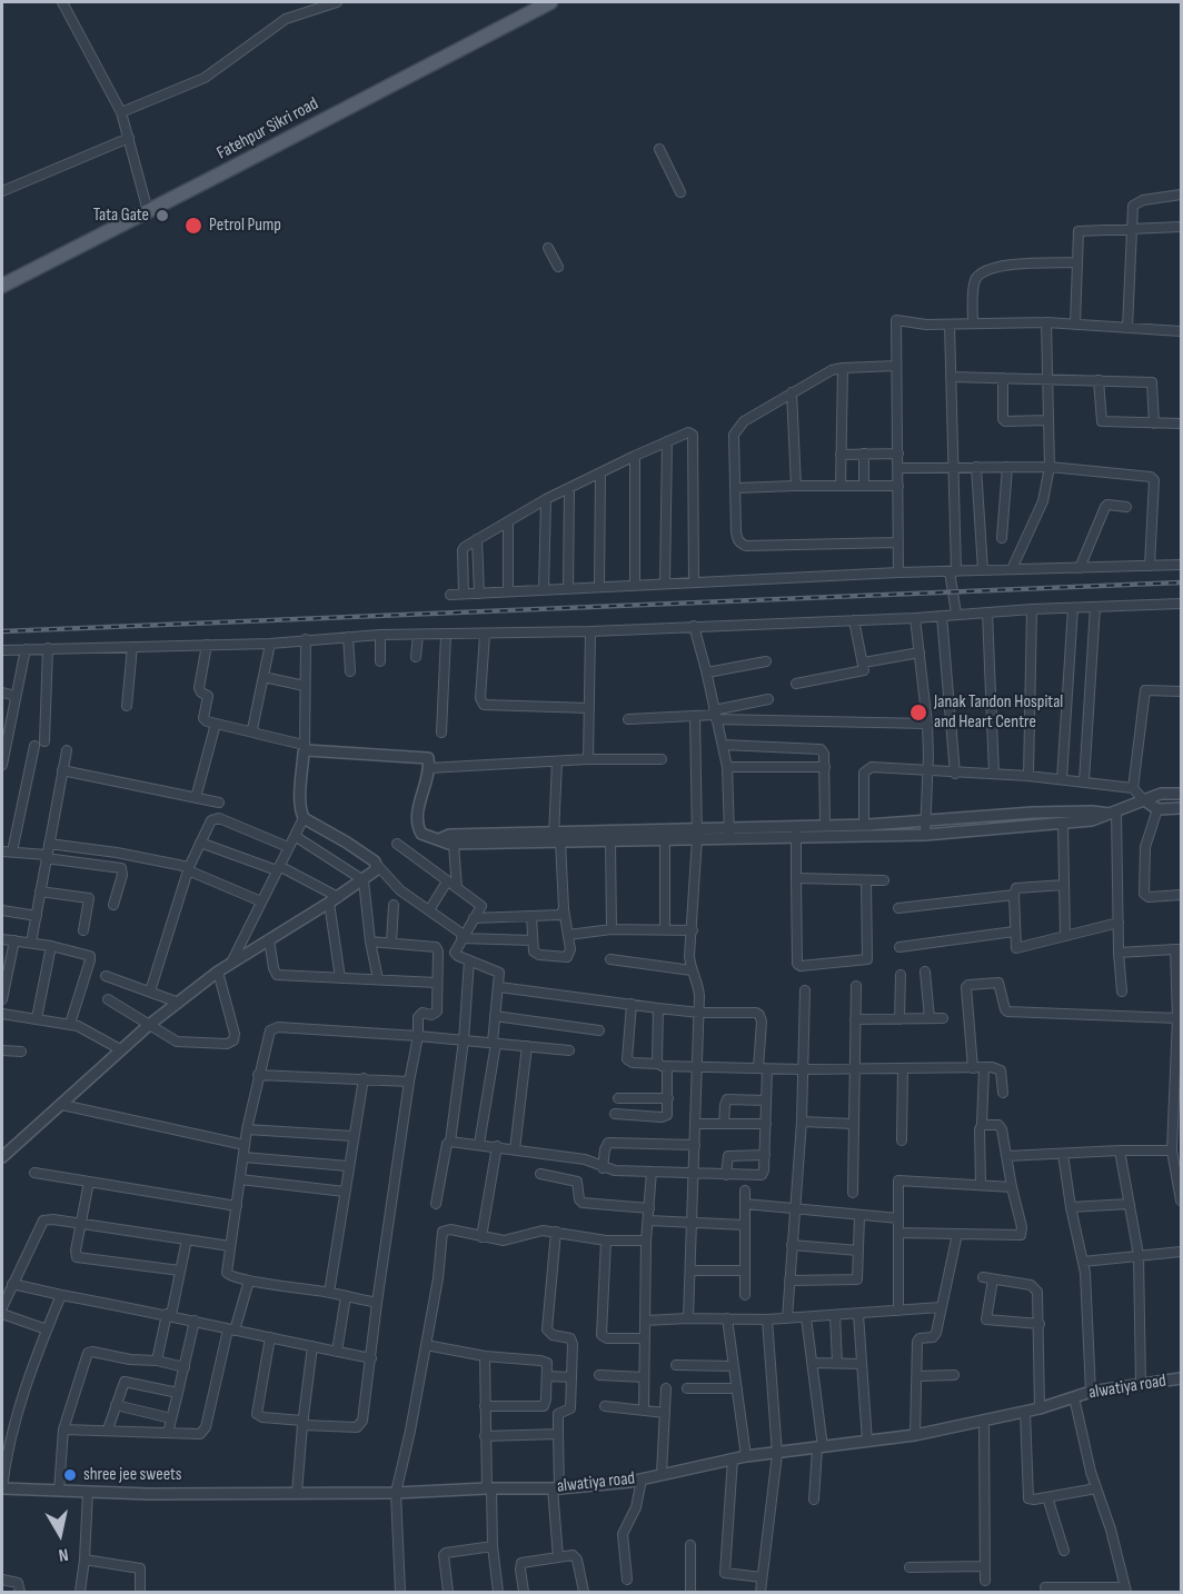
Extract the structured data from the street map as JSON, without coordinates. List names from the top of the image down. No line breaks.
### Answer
{"streets":{"main road":["Fatehpur Sikri road"],"street":["alwatiya road"]},"places":["Tata Gate","Petrol Pump","Janak Tandon Hospital and Heart Centre","shree jee sweets"],"north":"bottom"}
